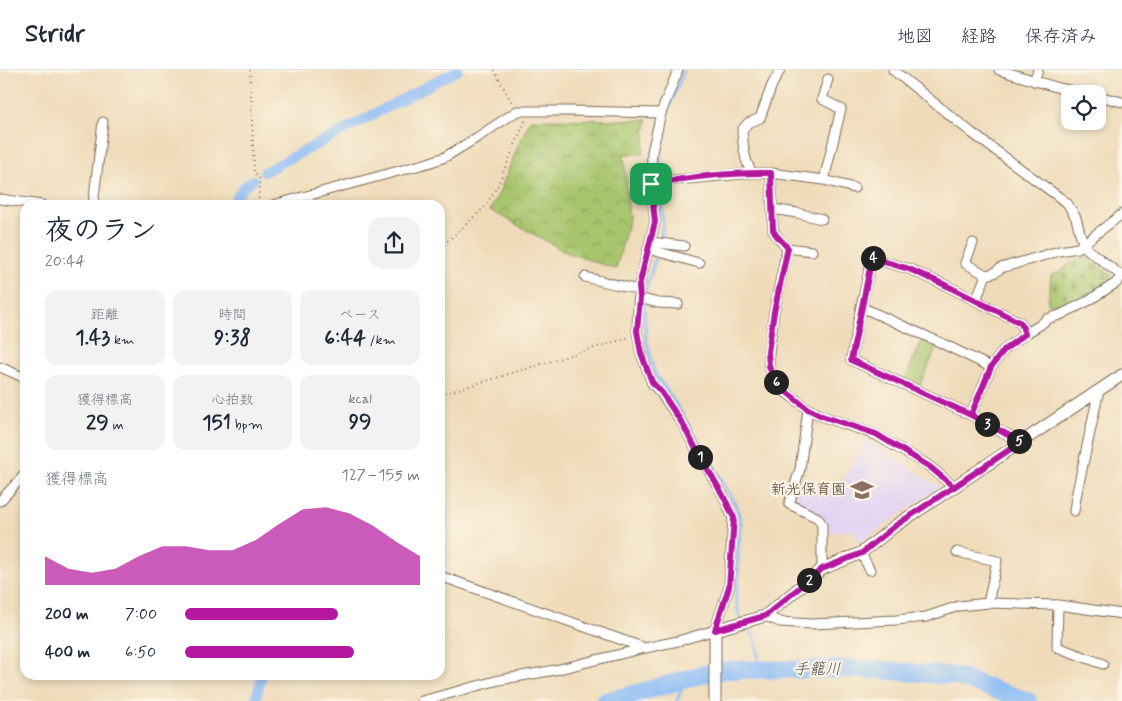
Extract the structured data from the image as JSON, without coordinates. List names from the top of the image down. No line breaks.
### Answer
{"water":["手籠川"],"places":{"school or university":["新光保育園"]},"page":{"header":"Stridr","nav":["地図","経路","保存済み"],"heading":["夜のラン","20:44"],"pins":["4","6","3","5","1","2"],"stats":[["距離","1.43 km"],["時間","9:38"],["ペース","6:44 /km"],["獲得標高","29 m"],["心拍数","151 bpm"],["kcal","99"]],"chart":["獲得標高","127–155 m"],"list":[{"name":"200 m","note":"7:00"},{"name":"400 m","note":"6:50"}]}}
